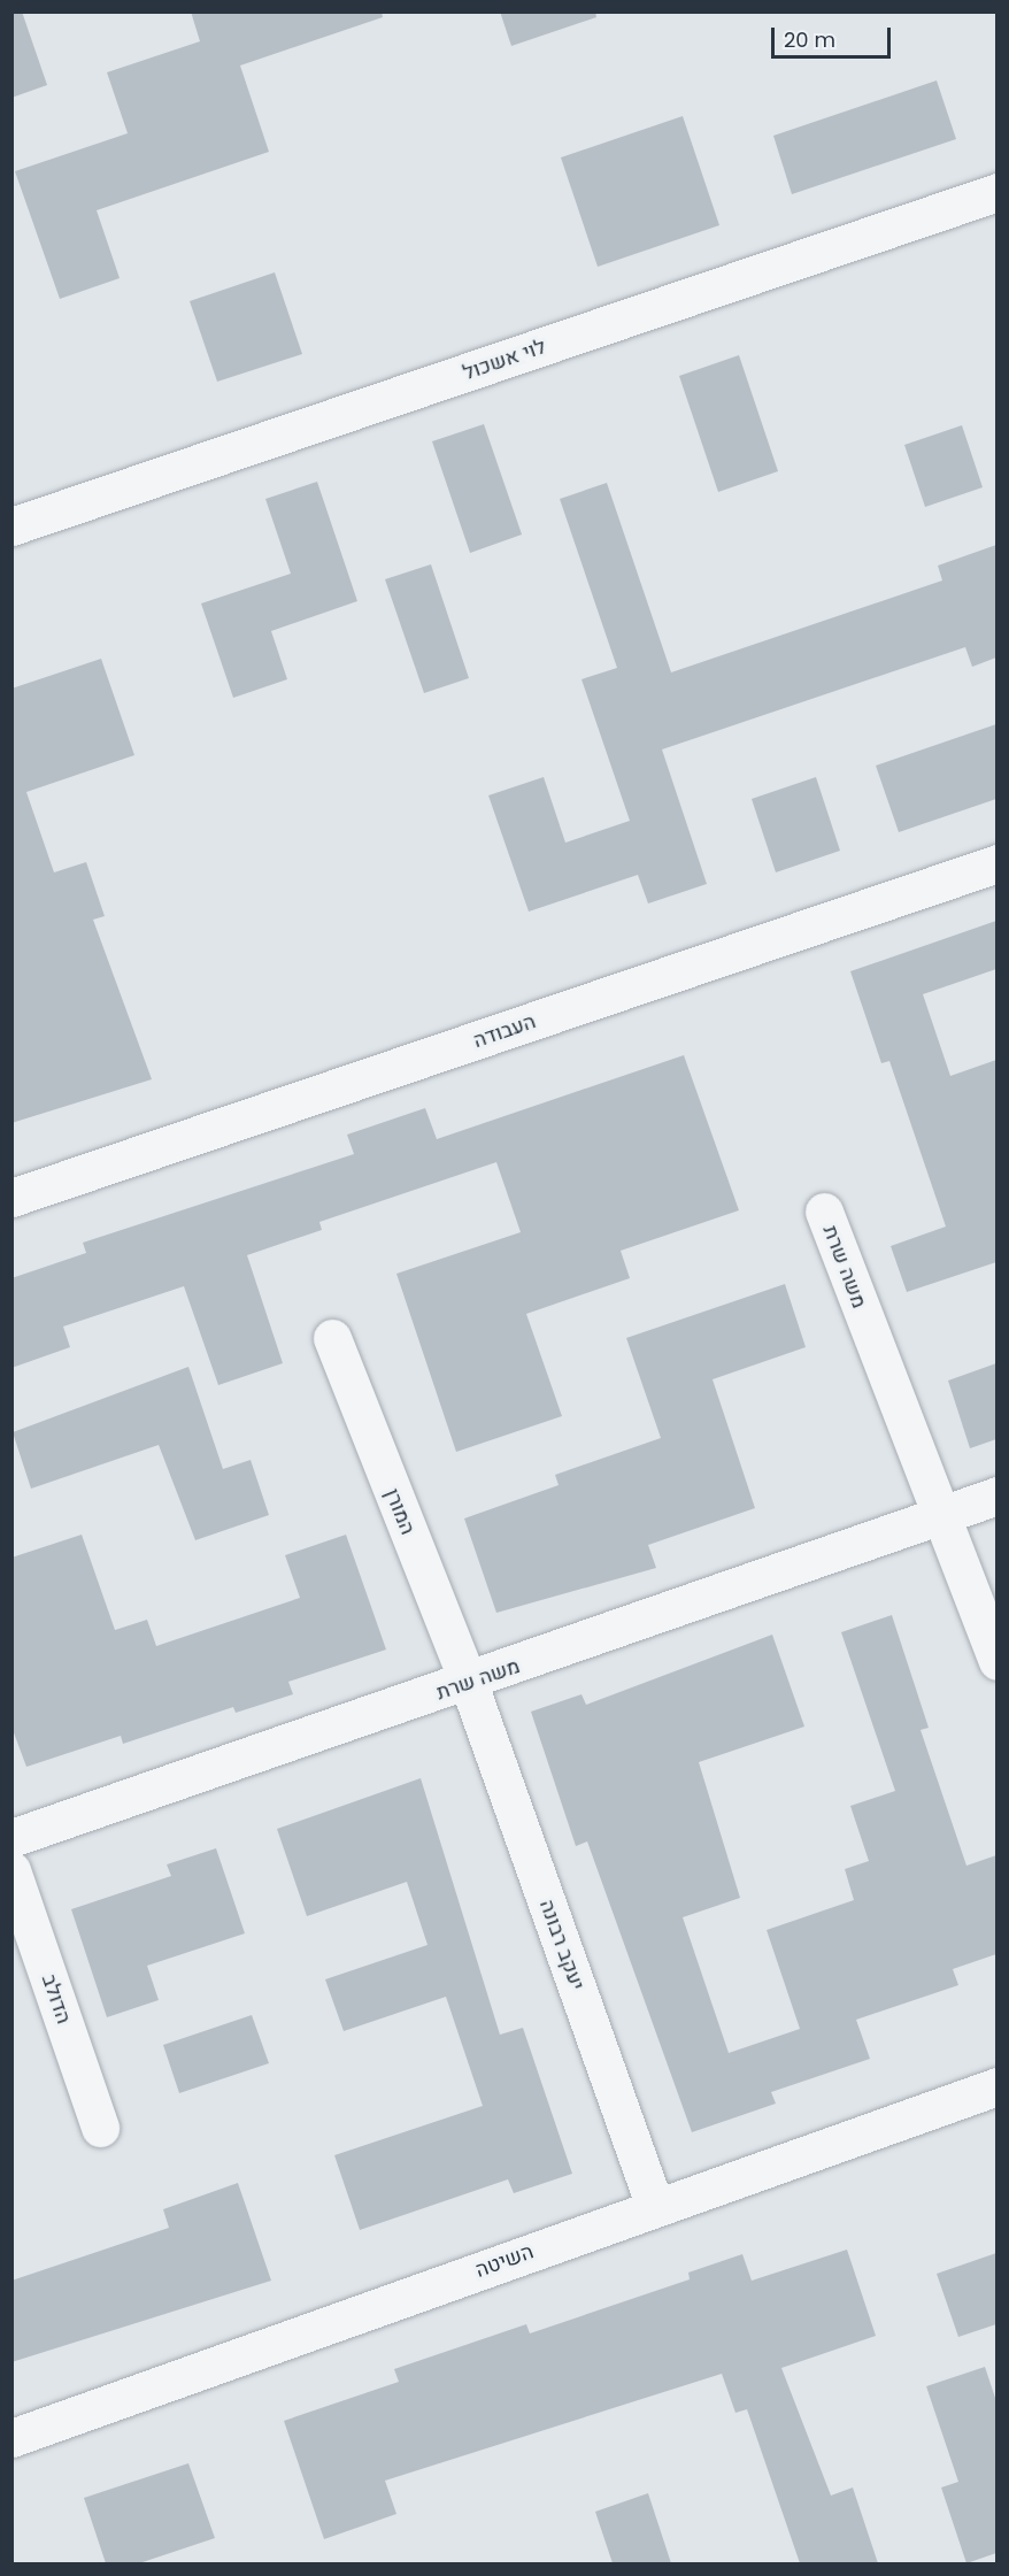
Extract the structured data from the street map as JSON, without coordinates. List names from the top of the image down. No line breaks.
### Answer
{"streets":{"street":["לוי אשכול","העבודה","משה שרת","המורן","יעקב רבונה","הדולב","השיטה"]},"crossings":[["משה שרת","המורן"],["משה שרת","יעקב רבונה"],["המורן","יעקב רבונה"],["יעקב רבונה","השיטה"]],"scale_bar":"20 m"}
